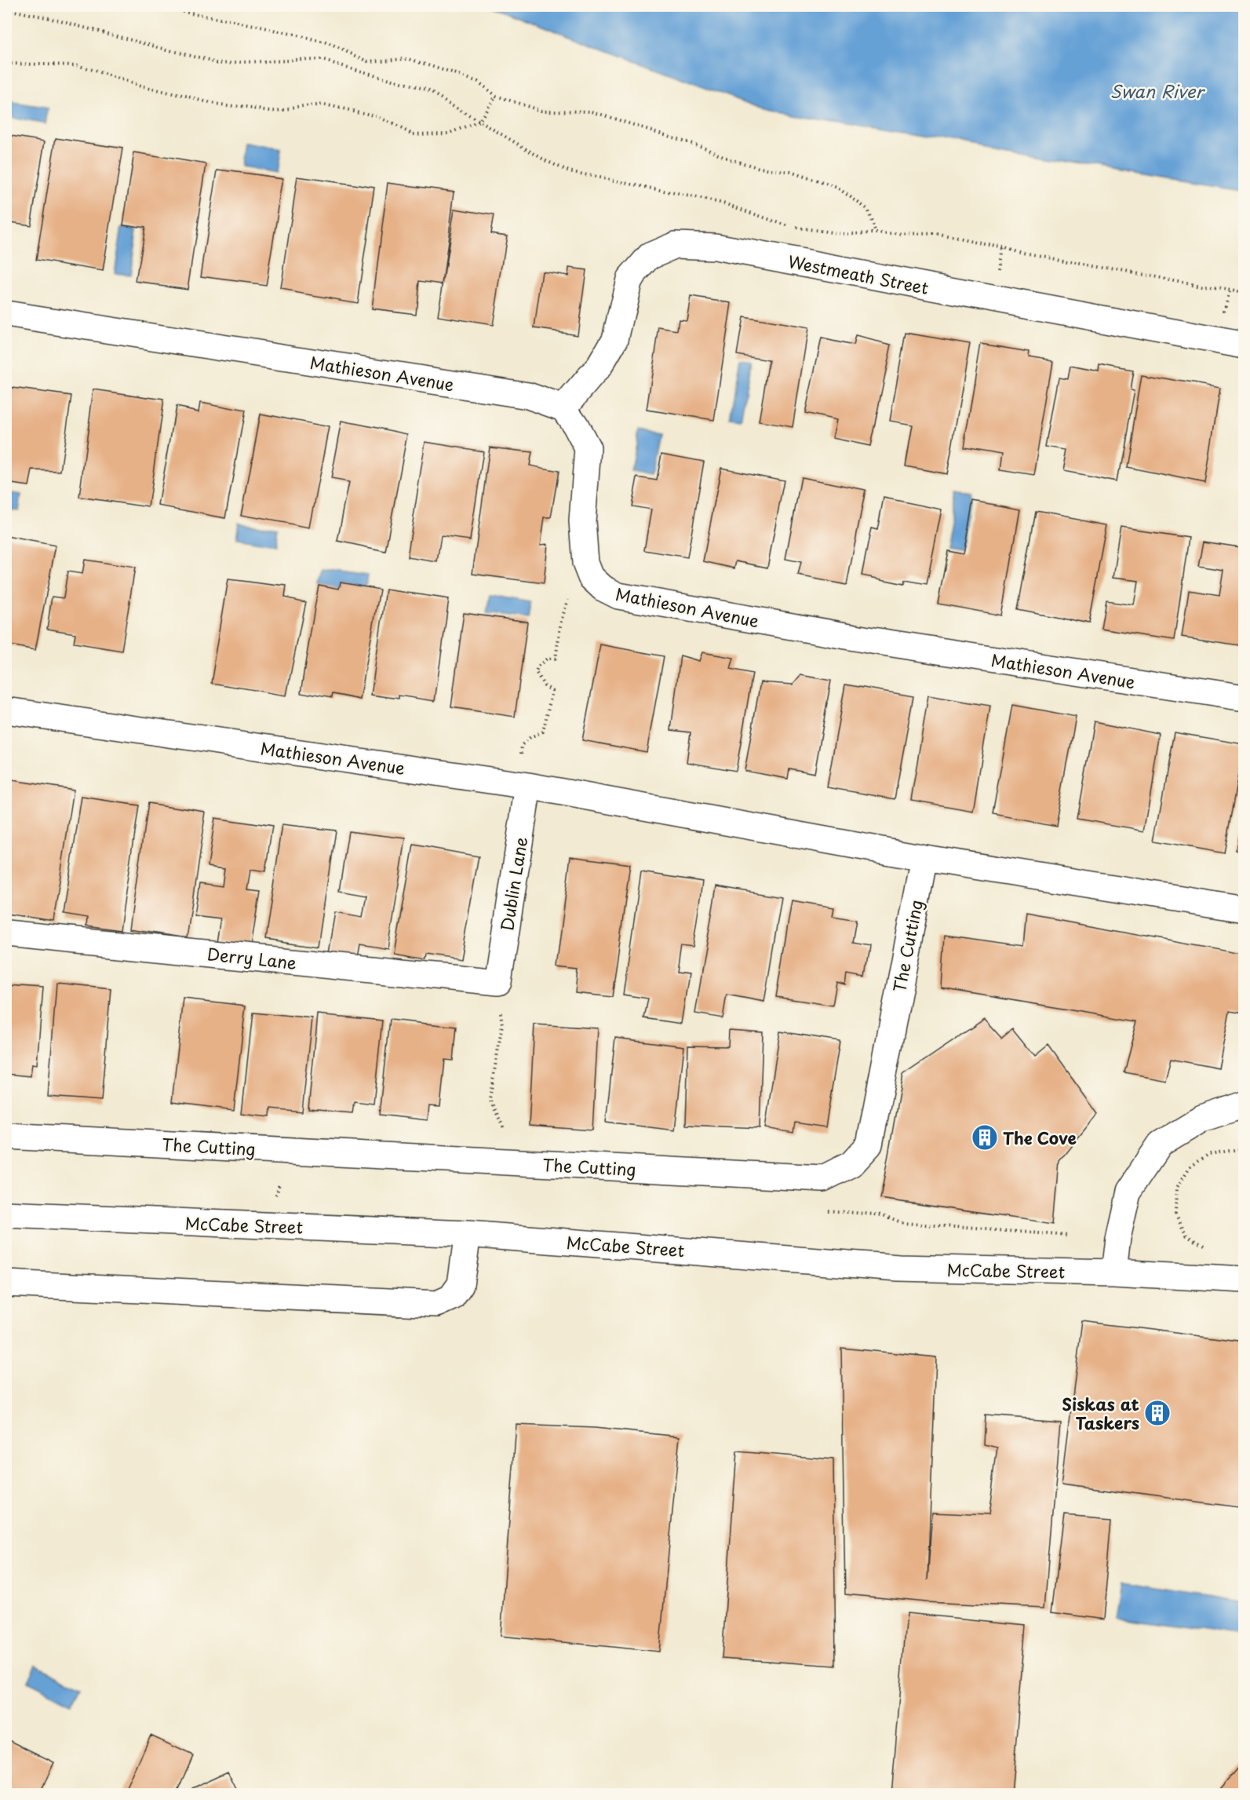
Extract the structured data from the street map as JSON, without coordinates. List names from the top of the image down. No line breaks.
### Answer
{"streets":{"street":["Westmeath Street","Mathieson Avenue","Dublin Lane","The Cutting","Derry Lane","McCabe Street"]},"crossings":[["Westmeath Street","Mathieson Avenue"],["Mathieson Avenue","Dublin Lane"],["Mathieson Avenue","The Cutting"],["Dublin Lane","Derry Lane"]],"water":["Swan River"],"places":{"building":["The Cove","Siskas at Taskers"]}}
